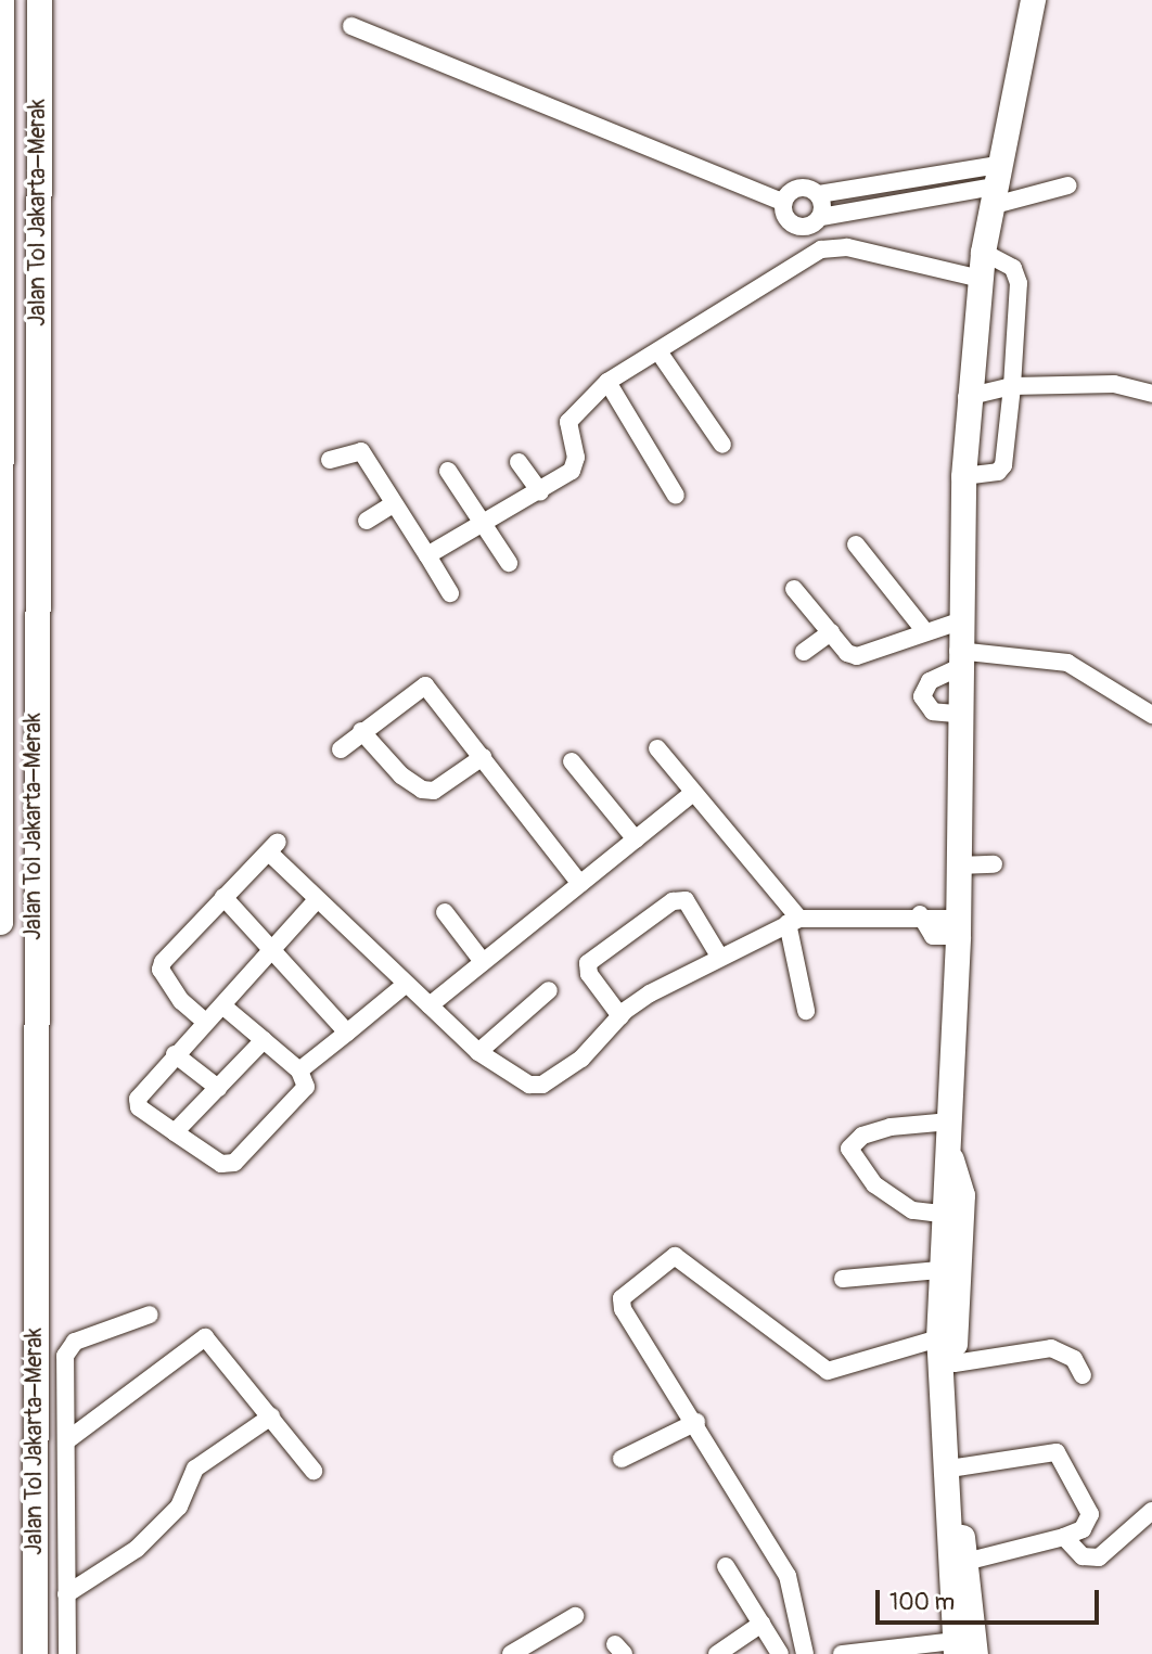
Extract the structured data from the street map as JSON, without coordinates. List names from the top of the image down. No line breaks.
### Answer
{"streets":{"highway":["Jalan Tol Jakarta–Merak"]},"scale_bar":"100 m"}
